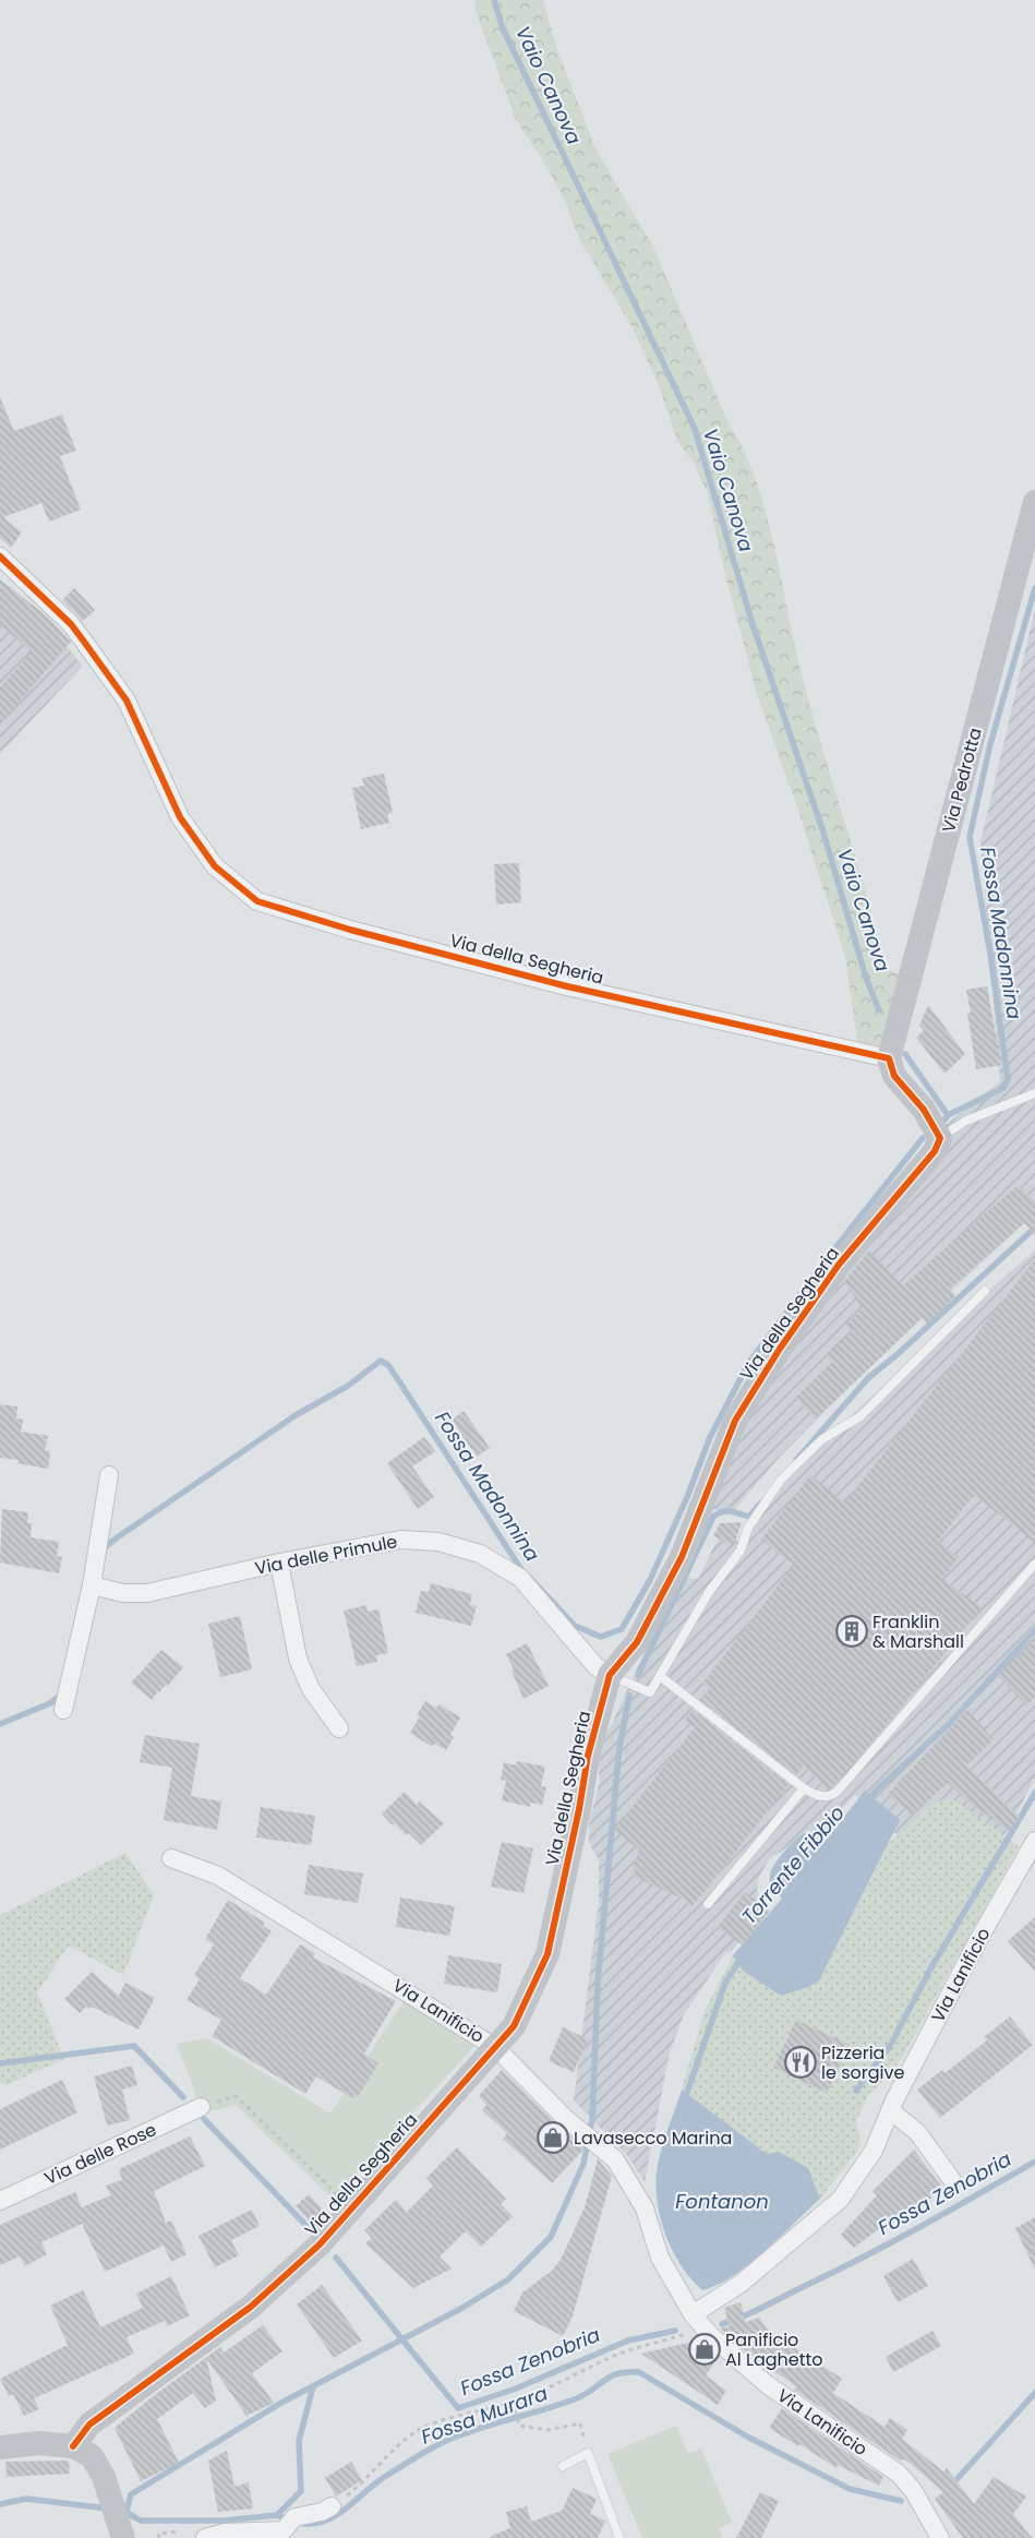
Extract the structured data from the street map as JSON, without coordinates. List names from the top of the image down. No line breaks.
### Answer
{"streets":{"street":["Via Pedrotta","Via della Segheria","Via delle Primule","Via Lanificio","Via delle Rose"]},"crossings":[["Via Pedrotta","Via della Segheria"],["Via della Segheria","Via delle Primule"],["Via della Segheria","Via Lanificio"]],"water":["Vaio Canova","Fossa Madonnina","Torrente Fibbio","Fossa Zenobria","Fontanon","Fossa Murara"],"places":{"building":["Franklin & Marshall"],"restaurant":["Pizzeria le sorgive"],"shop":["Lavasecco Marina","Panificio Al Laghetto"]}}
